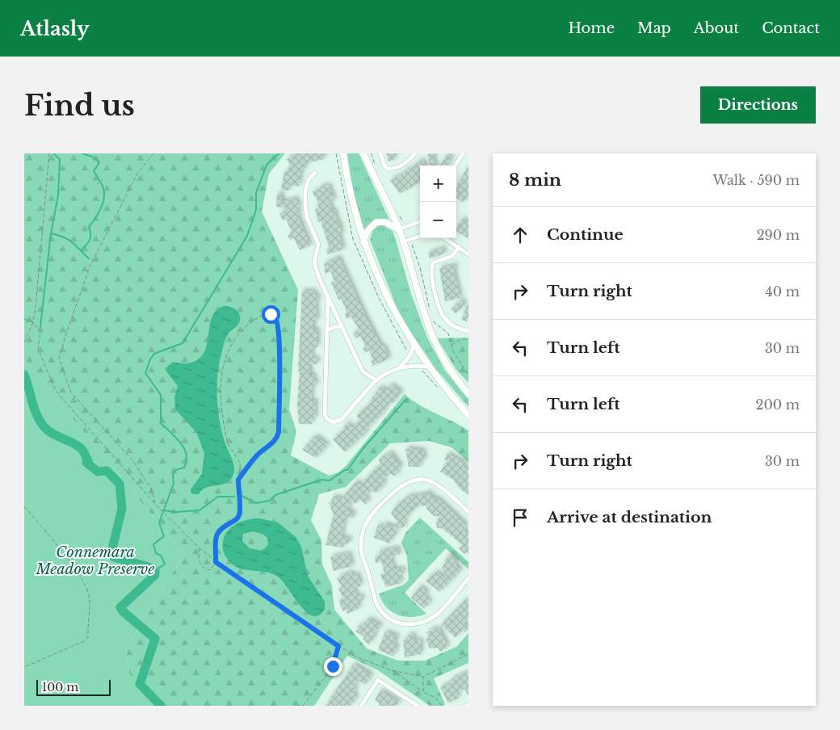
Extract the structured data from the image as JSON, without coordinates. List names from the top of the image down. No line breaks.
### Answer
{"parks":["Connemara Meadow Preserve"],"scale_bar":"100 m","page":{"header":"Atlasly","nav":["Home","Map","About","Contact"],"buttons":"Directions","title":"Find us","heading":["8 min","Walk · 590 m"],"map_buttons":["+","−"],"list":[["Continue","290 m"],["Turn right","40 m"],["Turn left","30 m"],["Turn left","200 m"],["Turn right","30 m"],"Arrive at destination"],"scale":"100 m"}}
